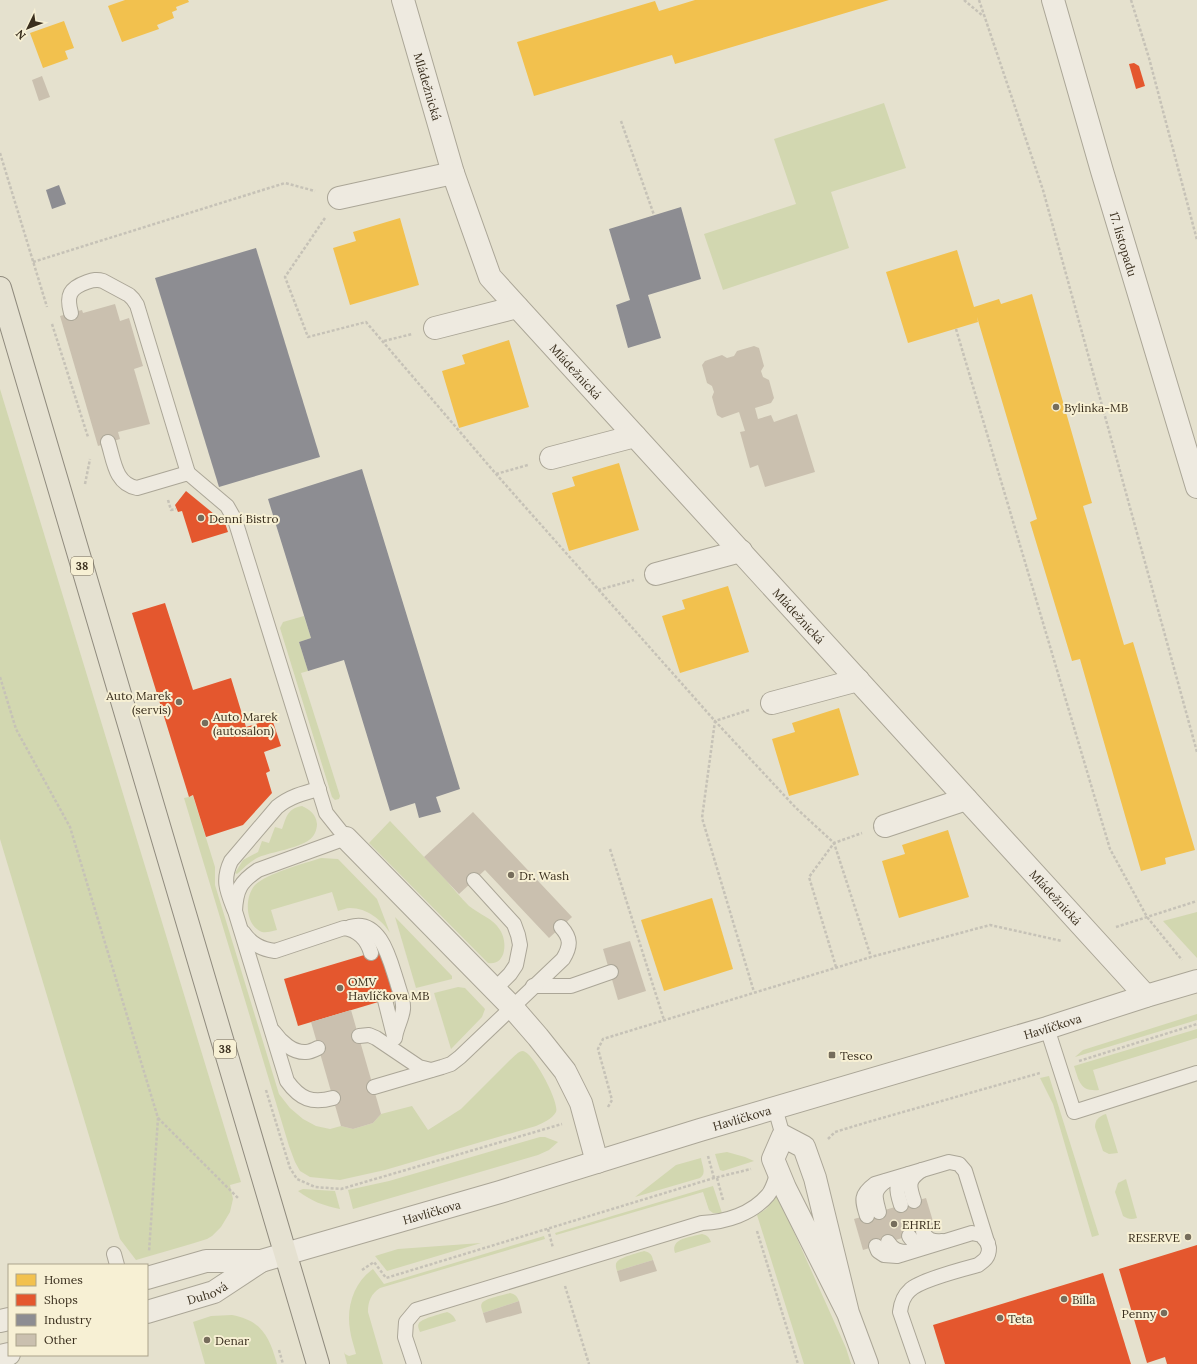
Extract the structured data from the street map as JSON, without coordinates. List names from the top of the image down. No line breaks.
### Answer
{"streets":{"main road":["38"],"street":["Mládežnická","17. listopadu","Havlíčkova","Duhová"]},"crossings":[["Mládežnická","Havlíčkova"],["38","Havlíčkova"],["38","Duhová"],["Havlíčkova","Duhová"]],"places":{"other":["Bylinka-MB","Denní Bistro","Auto Marek (servis)","Auto Marek (autosalon)","Dr. Wash","OMV Havlíčkova MB","EHRLE","RESERVE","Billa","Penny","Teta","Denar"],"transit":["Tesco"]},"legend":["Homes","Shops","Industry","Other"],"north":"bottom left"}
